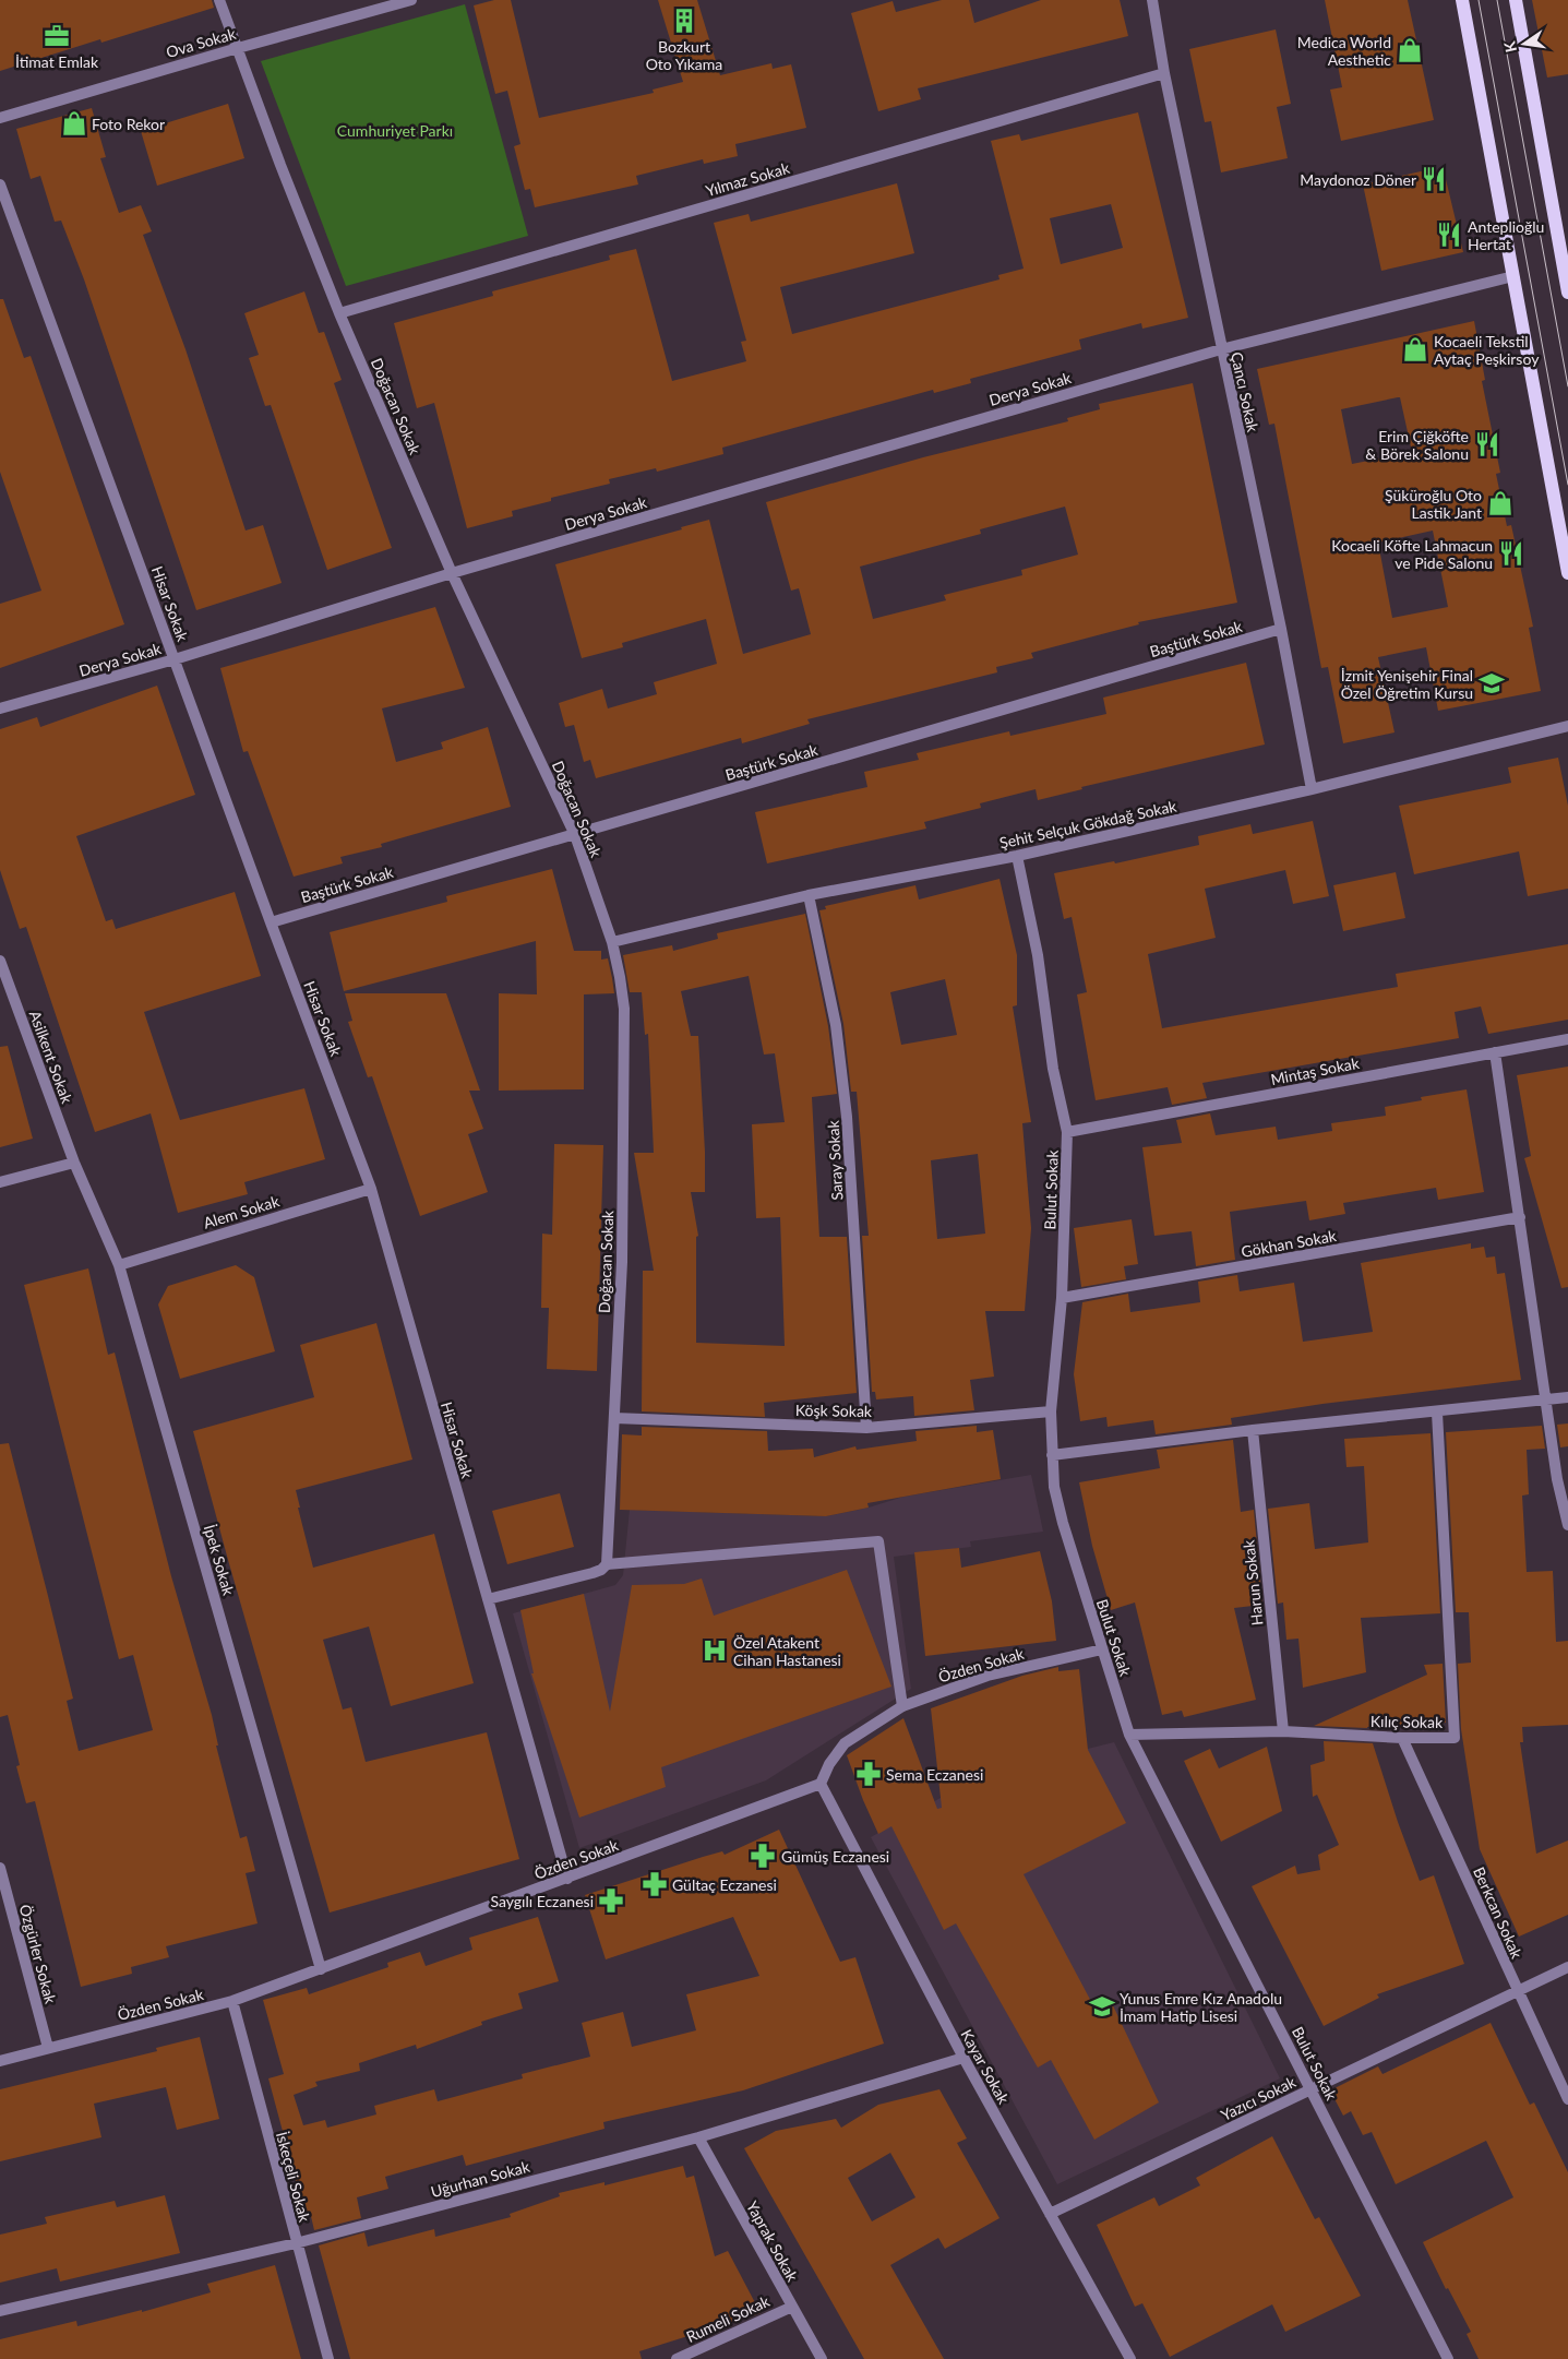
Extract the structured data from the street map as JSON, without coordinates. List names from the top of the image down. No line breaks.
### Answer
{"streets":{"street":["Ova Sokak","Yılmaz Sokak","Derya Sokak","Çancı Sokak","Doğacan Sokak","Hisar Sokak","Baştürk Sokak","Şehit Selçuk Gökdağ Sokak","Asilkent Sokak","Mintaş Sokak","Saray Sokak","Bulut Sokak","Alem Sokak","Gökhan Sokak","Köşk Sokak","İpek Sokak","Harun Sokak","Özden Sokak","Kılıç Sokak","Berkcan Sokak","Özgürler Sokak","Kayar Sokak","Yazıcı Sokak","İskeçeli Sokak","Uğurhan Sokak","Yaprak Sokak","Rumeli Sokak"]},"crossings":[["Ova Sokak","Doğacan Sokak"],["Yılmaz Sokak","Çancı Sokak"],["Yılmaz Sokak","Doğacan Sokak"],["Derya Sokak","Çancı Sokak"],["Derya Sokak","Doğacan Sokak"],["Derya Sokak","Hisar Sokak"],["Çancı Sokak","Baştürk Sokak"],["Çancı Sokak","Şehit Selçuk Gökdağ Sokak"],["Doğacan Sokak","Baştürk Sokak"],["Doğacan Sokak","Şehit Selçuk Gökdağ Sokak"],["Doğacan Sokak","Köşk Sokak"],["Hisar Sokak","Baştürk Sokak"],["Hisar Sokak","Alem Sokak"],["Hisar Sokak","Özden Sokak"],["Şehit Selçuk Gökdağ Sokak","Saray Sokak"],["Şehit Selçuk Gökdağ Sokak","Bulut Sokak"],["Asilkent Sokak","İpek Sokak"],["Mintaş Sokak","Bulut Sokak"],["Saray Sokak","Köşk Sokak"],["Bulut Sokak","Gökhan Sokak"],["Bulut Sokak","Köşk Sokak"],["Bulut Sokak","Özden Sokak"],["Bulut Sokak","Kılıç Sokak"],["Bulut Sokak","Yazıcı Sokak"],["Alem Sokak","İpek Sokak"],["İpek Sokak","Özden Sokak"],["Harun Sokak","Kılıç Sokak"],["Özden Sokak","Özgürler Sokak"],["Özden Sokak","Kayar Sokak"],["Özden Sokak","İskeçeli Sokak"],["Kılıç Sokak","Berkcan Sokak"],["Berkcan Sokak","Yazıcı Sokak"],["Kayar Sokak","Yazıcı Sokak"],["Kayar Sokak","Uğurhan Sokak"],["İskeçeli Sokak","Uğurhan Sokak"],["Uğurhan Sokak","Yaprak Sokak"],["Yaprak Sokak","Rumeli Sokak"]],"parks":["Cumhuriyet Parkı"],"places":{"building":["Bozkurt Oto Yıkama"],"office":["İtimat Emlak"],"shop":["Medica World Aesthetic","Foto Rekor","Kocaeli Tekstil Aytaç Peşkirsoy","Şüküroğlu Oto Lastik Jant"],"restaurant":["Maydonoz Döner","Anteplioğlu Hertat","Erim Çiğköfte & Börek Salonu","Kocaeli Köfte Lahmacun ve Pide Salonu"],"school or university":["İzmit Yenişehir Final Özel Öğretim Kursu","Yunus Emre Kız Anadolu İmam Hatip Lisesi"],"hospital":["Özel Atakent Cihan Hastanesi"],"pharmacy":["Sema Eczanesi","Gümüş Eczanesi","Gültaç Eczanesi","Saygılı Eczanesi"]},"north":"left"}
